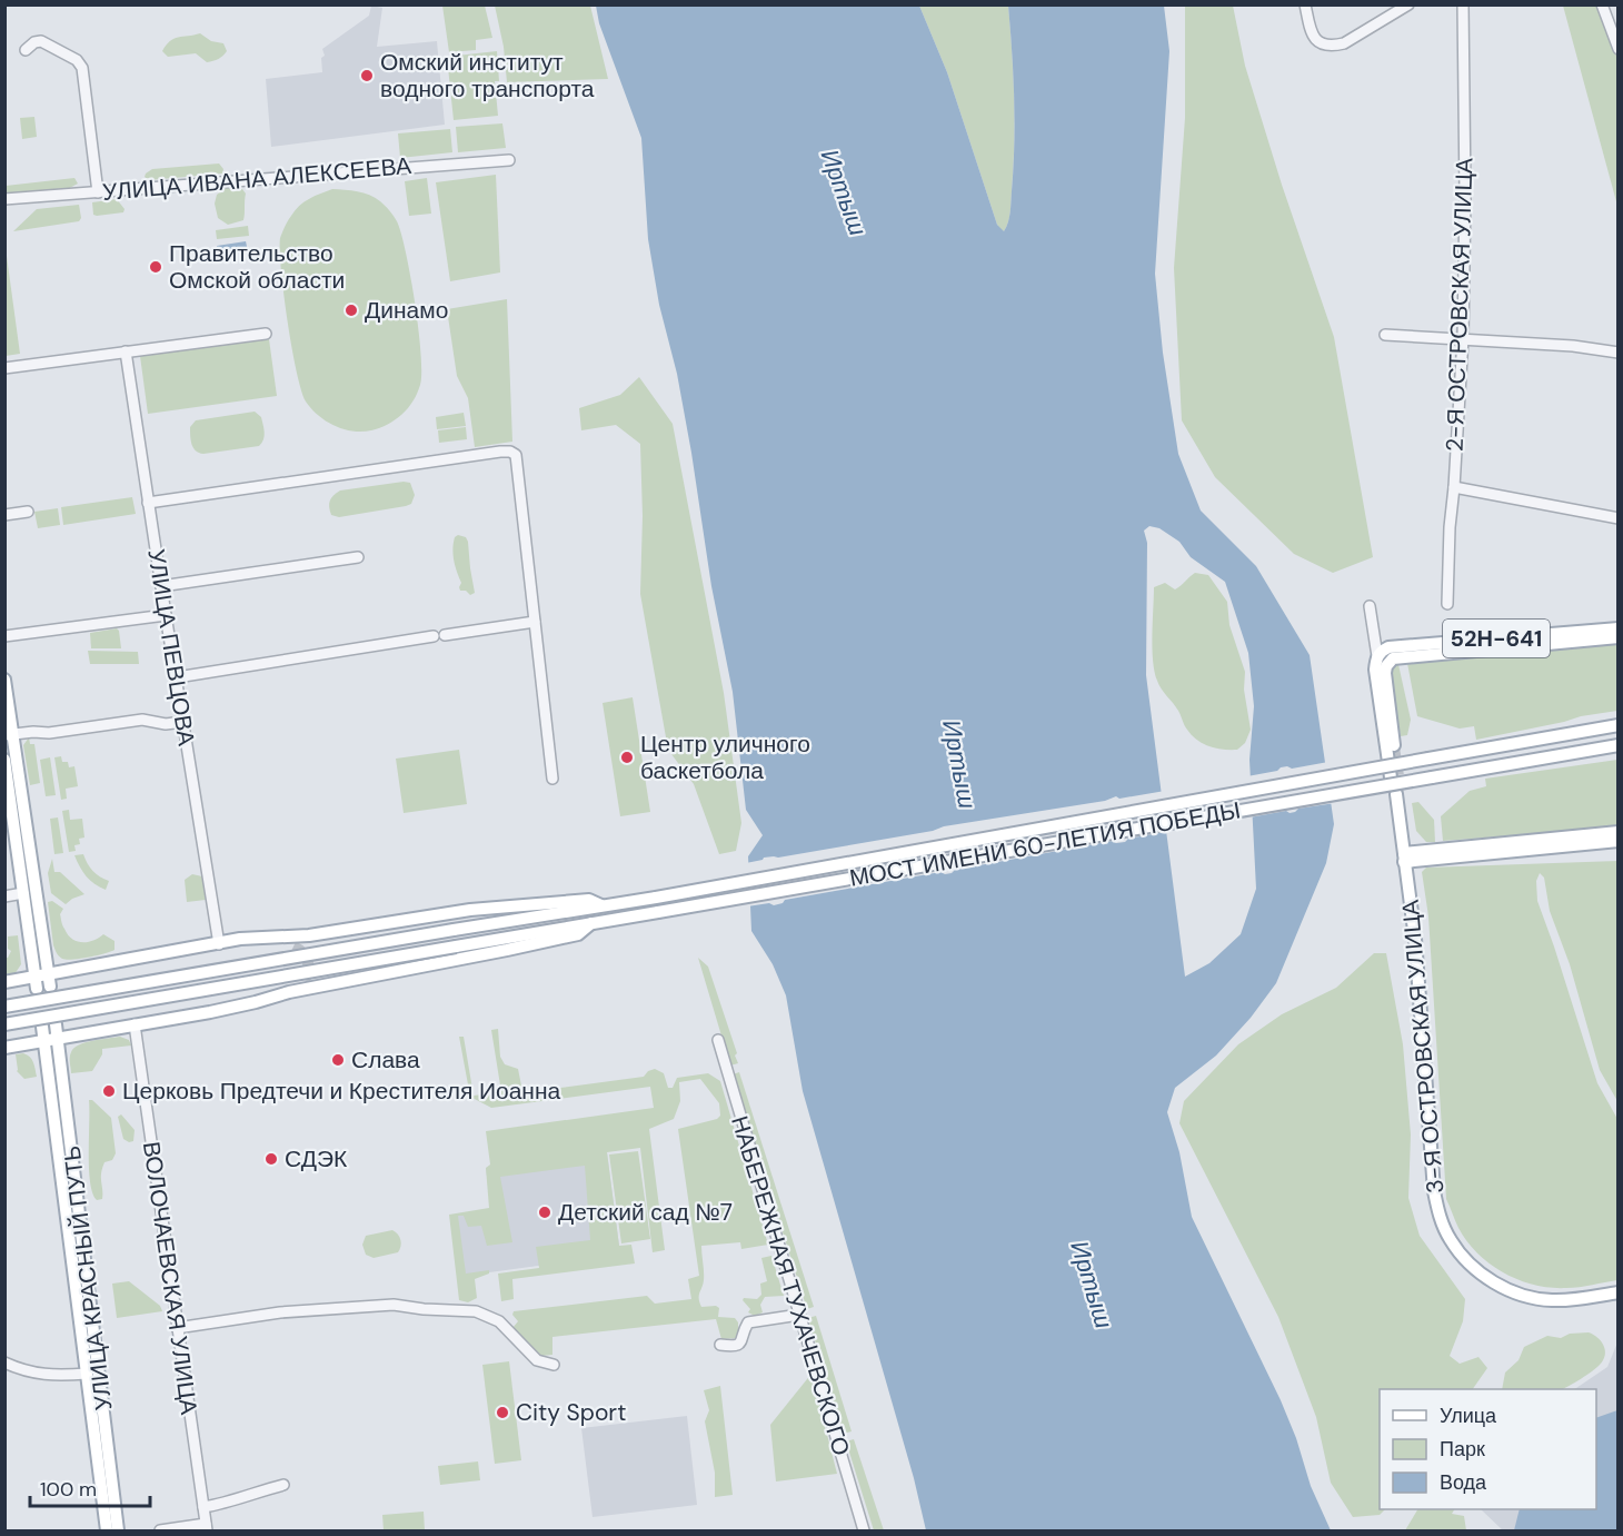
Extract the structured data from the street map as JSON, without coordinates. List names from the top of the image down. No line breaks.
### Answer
{"streets":{"main road":["52Н-641","МОСТ ИМЕНИ 60-ЛЕТИЯ ПОБЕДЫ","3-Я ОСТРОВСКАЯ УЛИЦА","УЛИЦА КРАСНЫЙ ПУТЬ"],"street":["УЛИЦА ИВАНА АЛЕКСЕЕВА","2-Я ОСТРОВСКАЯ УЛИЦА","УЛИЦА ПЕВЦОВА","ВОЛОЧАЕВСКАЯ УЛИЦА","НАБЕРЕЖНАЯ ТУХАЧЕВСКОГО"]},"crossings":[["52Н-641","3-Я ОСТРОВСКАЯ УЛИЦА"]],"water":["Иртыш"],"places":["Омский институт водного транспорта","Правительство Омской области","Динамо","Центр уличного баскетбола","Слава","Церковь Предтечи и Крестителя Иоанна","СДЭК","Детский сад №7","City Sport"],"legend":["Улица","Парк","Вода"],"scale_bar":"100 m"}
